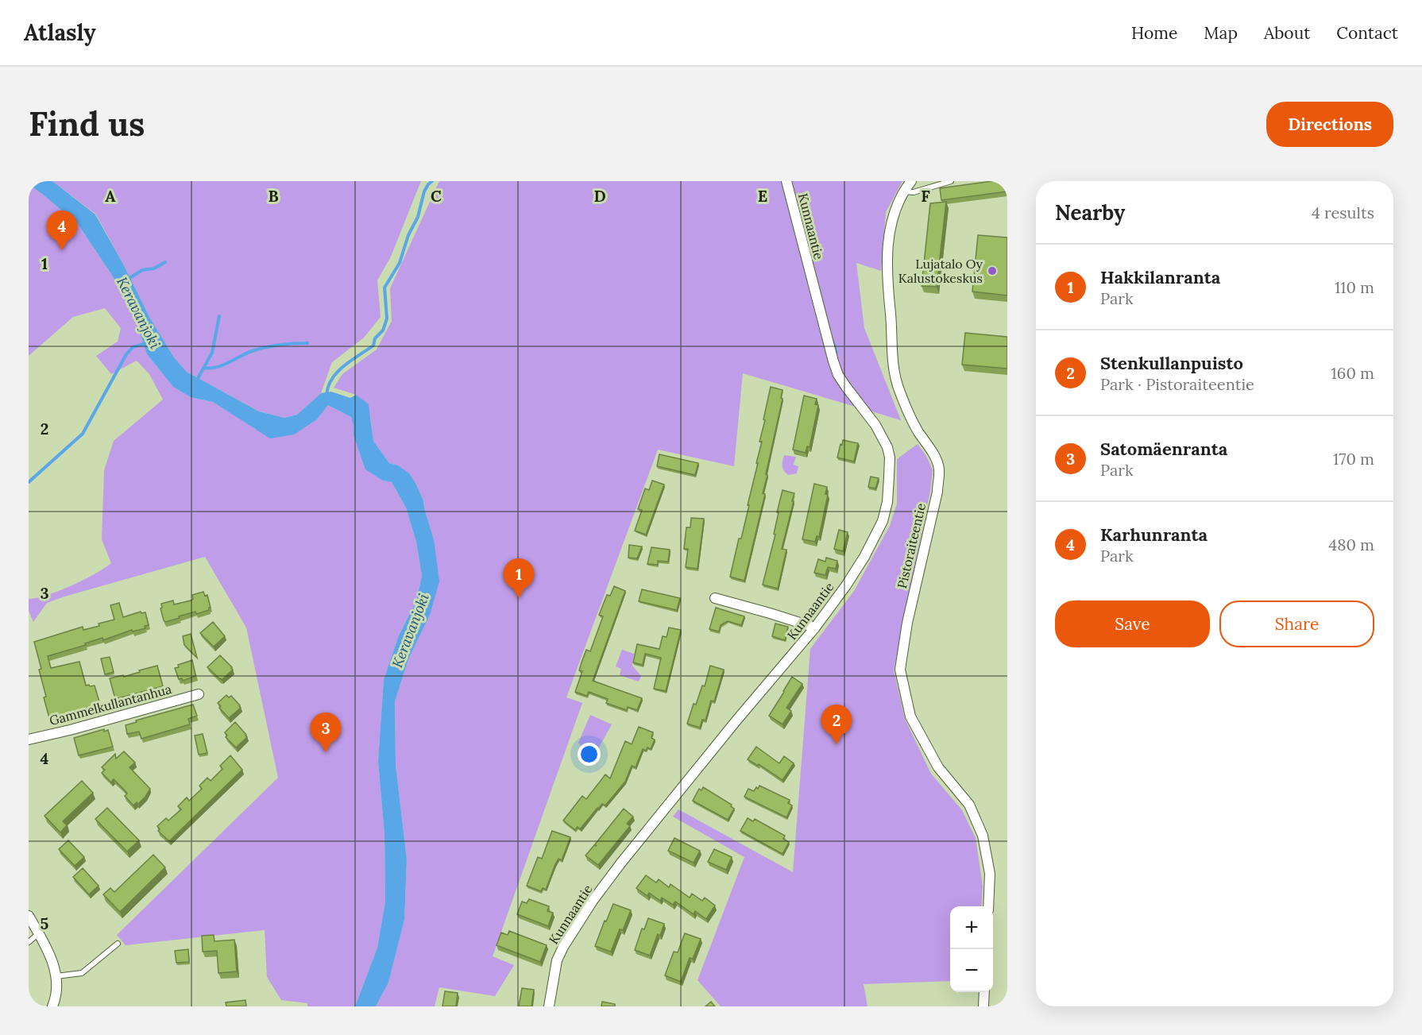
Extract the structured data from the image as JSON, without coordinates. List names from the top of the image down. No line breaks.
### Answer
{"streets":{"street":["Kunnaantie","Pistoraiteentie","Gammelkullantanhua"]},"water":["Keravanjoki"],"places":["Lujatalo Oy Kalustokeskus"],"page":{"header":"Atlasly","nav":["Home","Map","About","Contact"],"buttons":["Directions",["Save","Share"]],"title":"Find us","heading":["Nearby","4 results"],"pins":["4","1","2","3"],"list":[{"mark":"1","name":"Hakkilanranta","note":"Park","value":"110 m"},{"mark":"2","name":"Stenkullanpuisto","note":"Park · Pistoraiteentie","value":"160 m"},{"mark":"3","name":"Satomäenranta","note":"Park","value":"170 m"},{"mark":"4","name":"Karhunranta","note":"Park","value":"480 m"}],"map_buttons":["+","−"]},"grid":{"columns":["A","B","C","D","E","F"],"rows":["1","2","3","4","5"]}}
